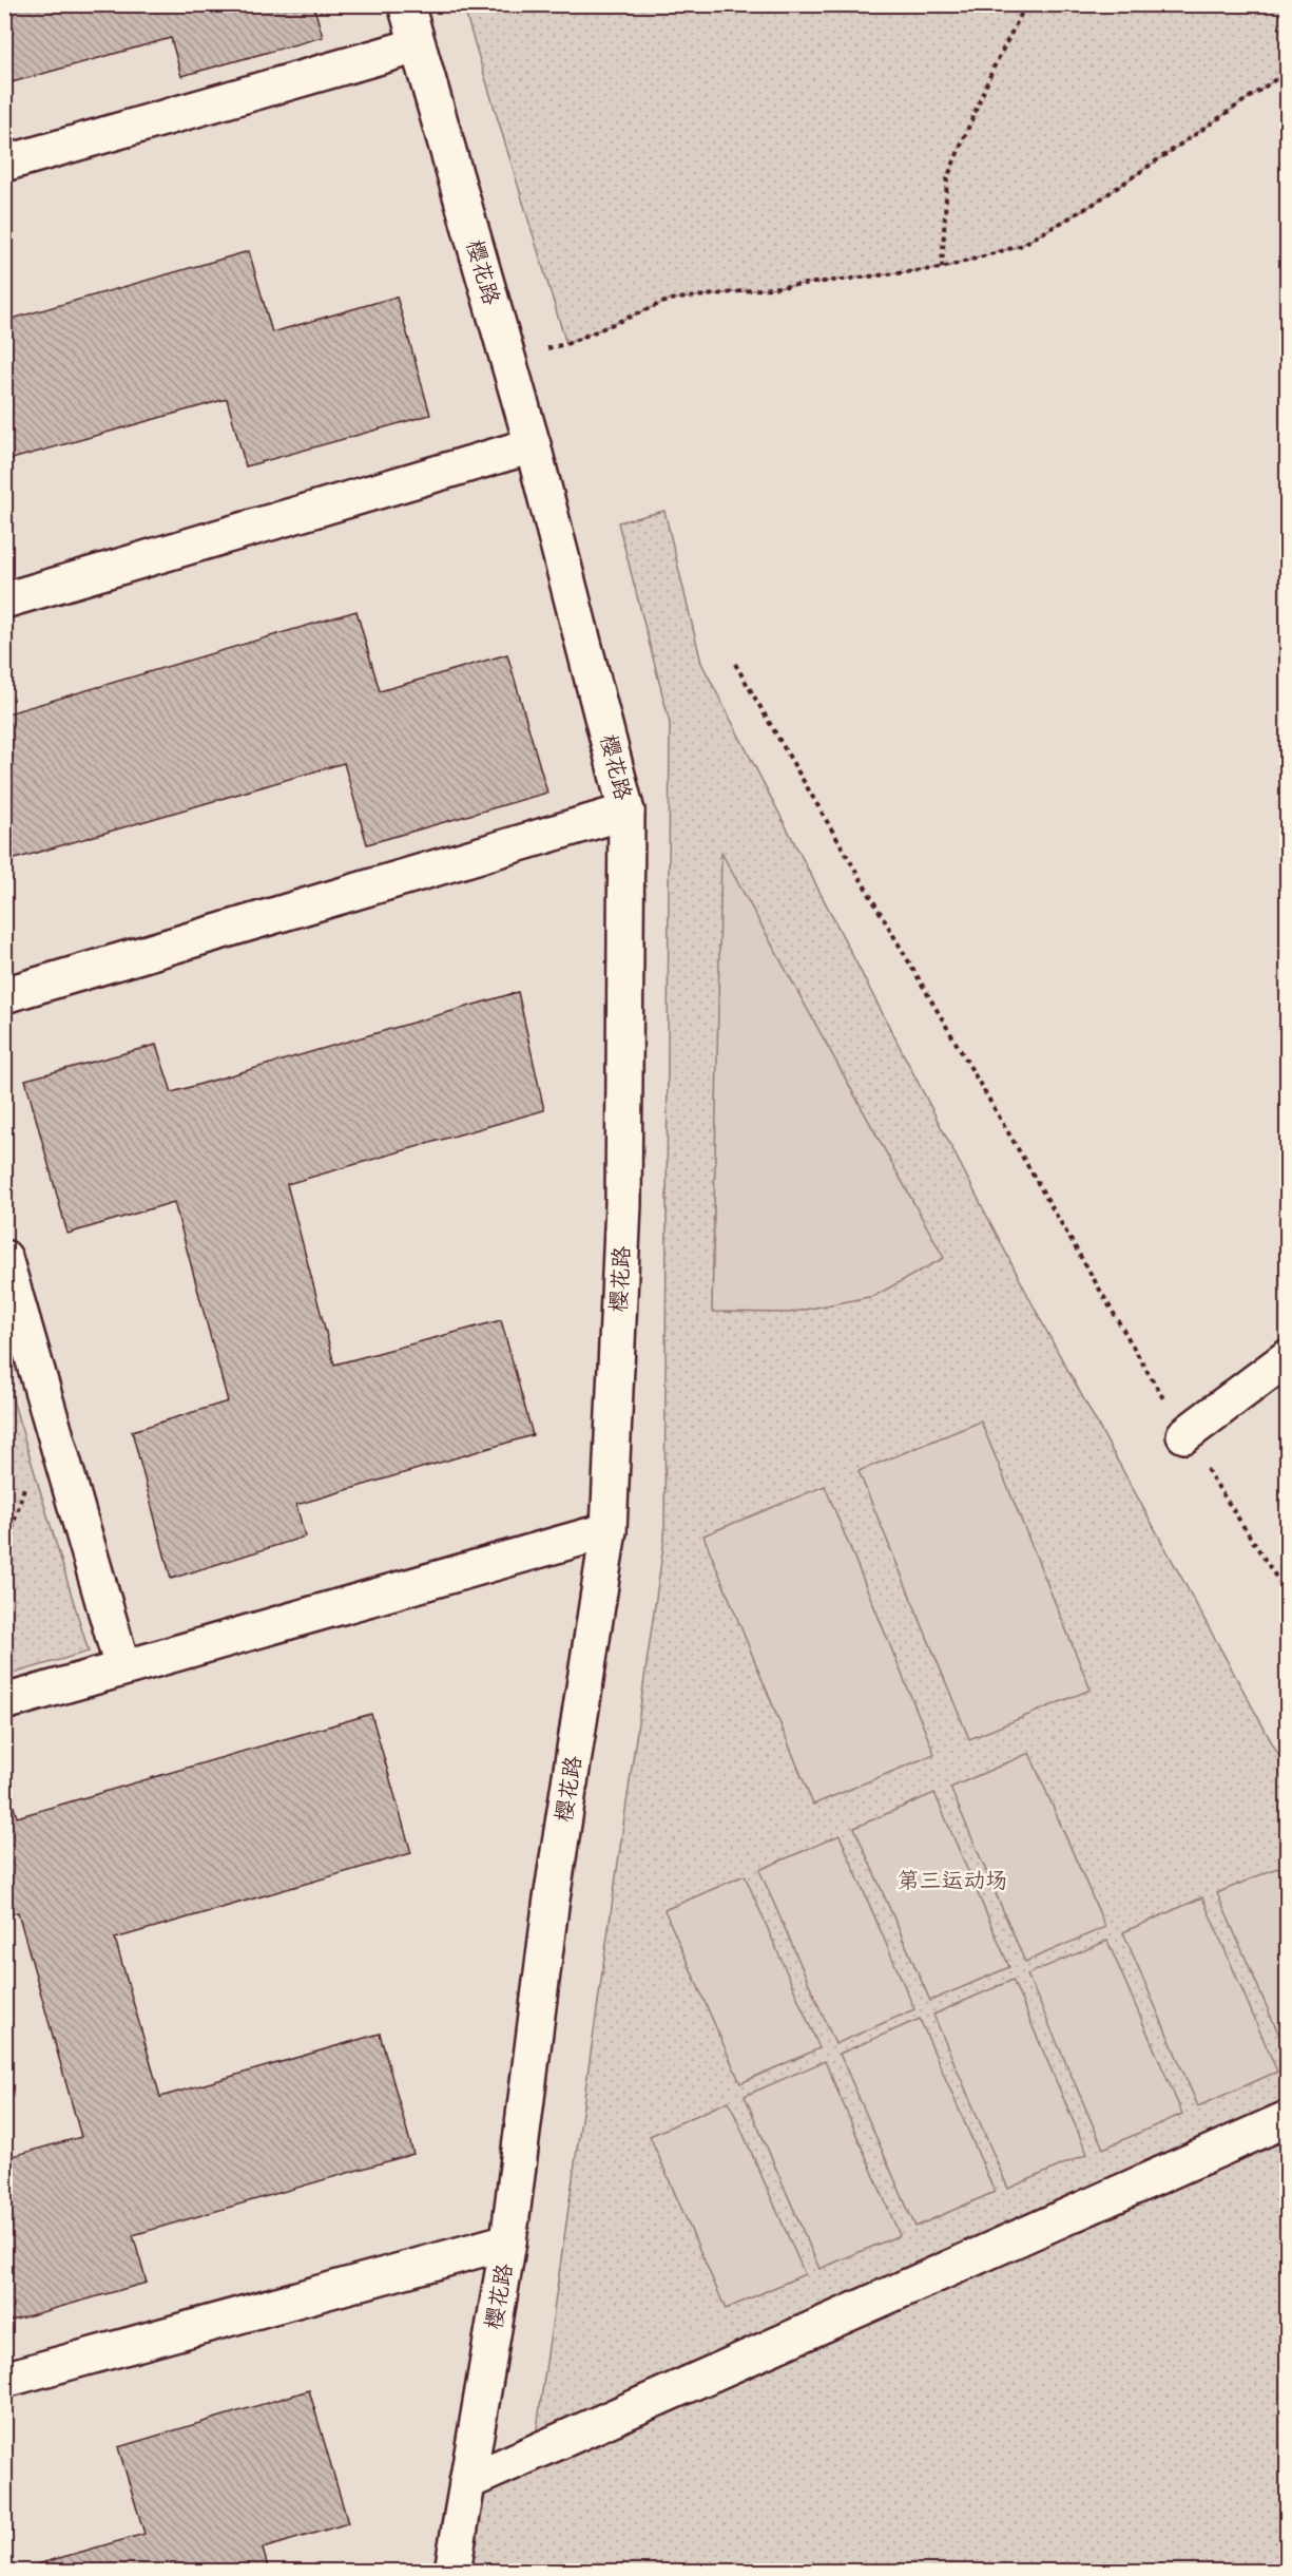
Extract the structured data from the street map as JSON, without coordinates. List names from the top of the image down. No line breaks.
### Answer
{"streets":{"street":["樱花路"]},"parks":["第三运动场"]}
